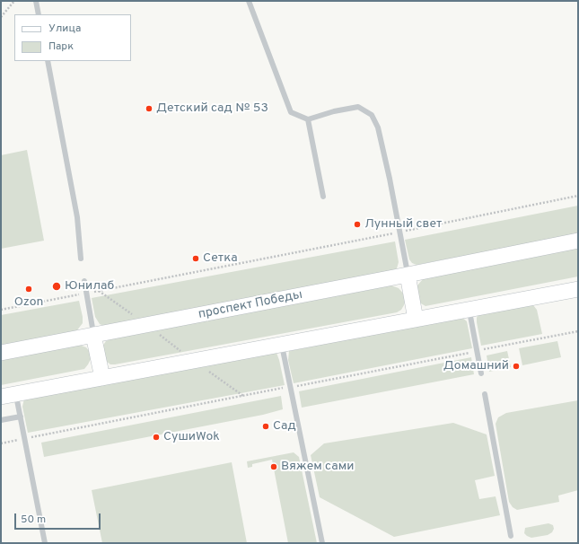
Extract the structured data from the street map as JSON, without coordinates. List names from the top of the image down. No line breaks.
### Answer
{"streets":{"main road":["проспект Победы"]},"places":["Детский сад № 53","Лунный свет","Сетка","Юнилаб","Ozon","Домашний","Сад","СушиWok","Вяжем сами"],"legend":["Улица","Парк"],"scale_bar":"50 m"}
